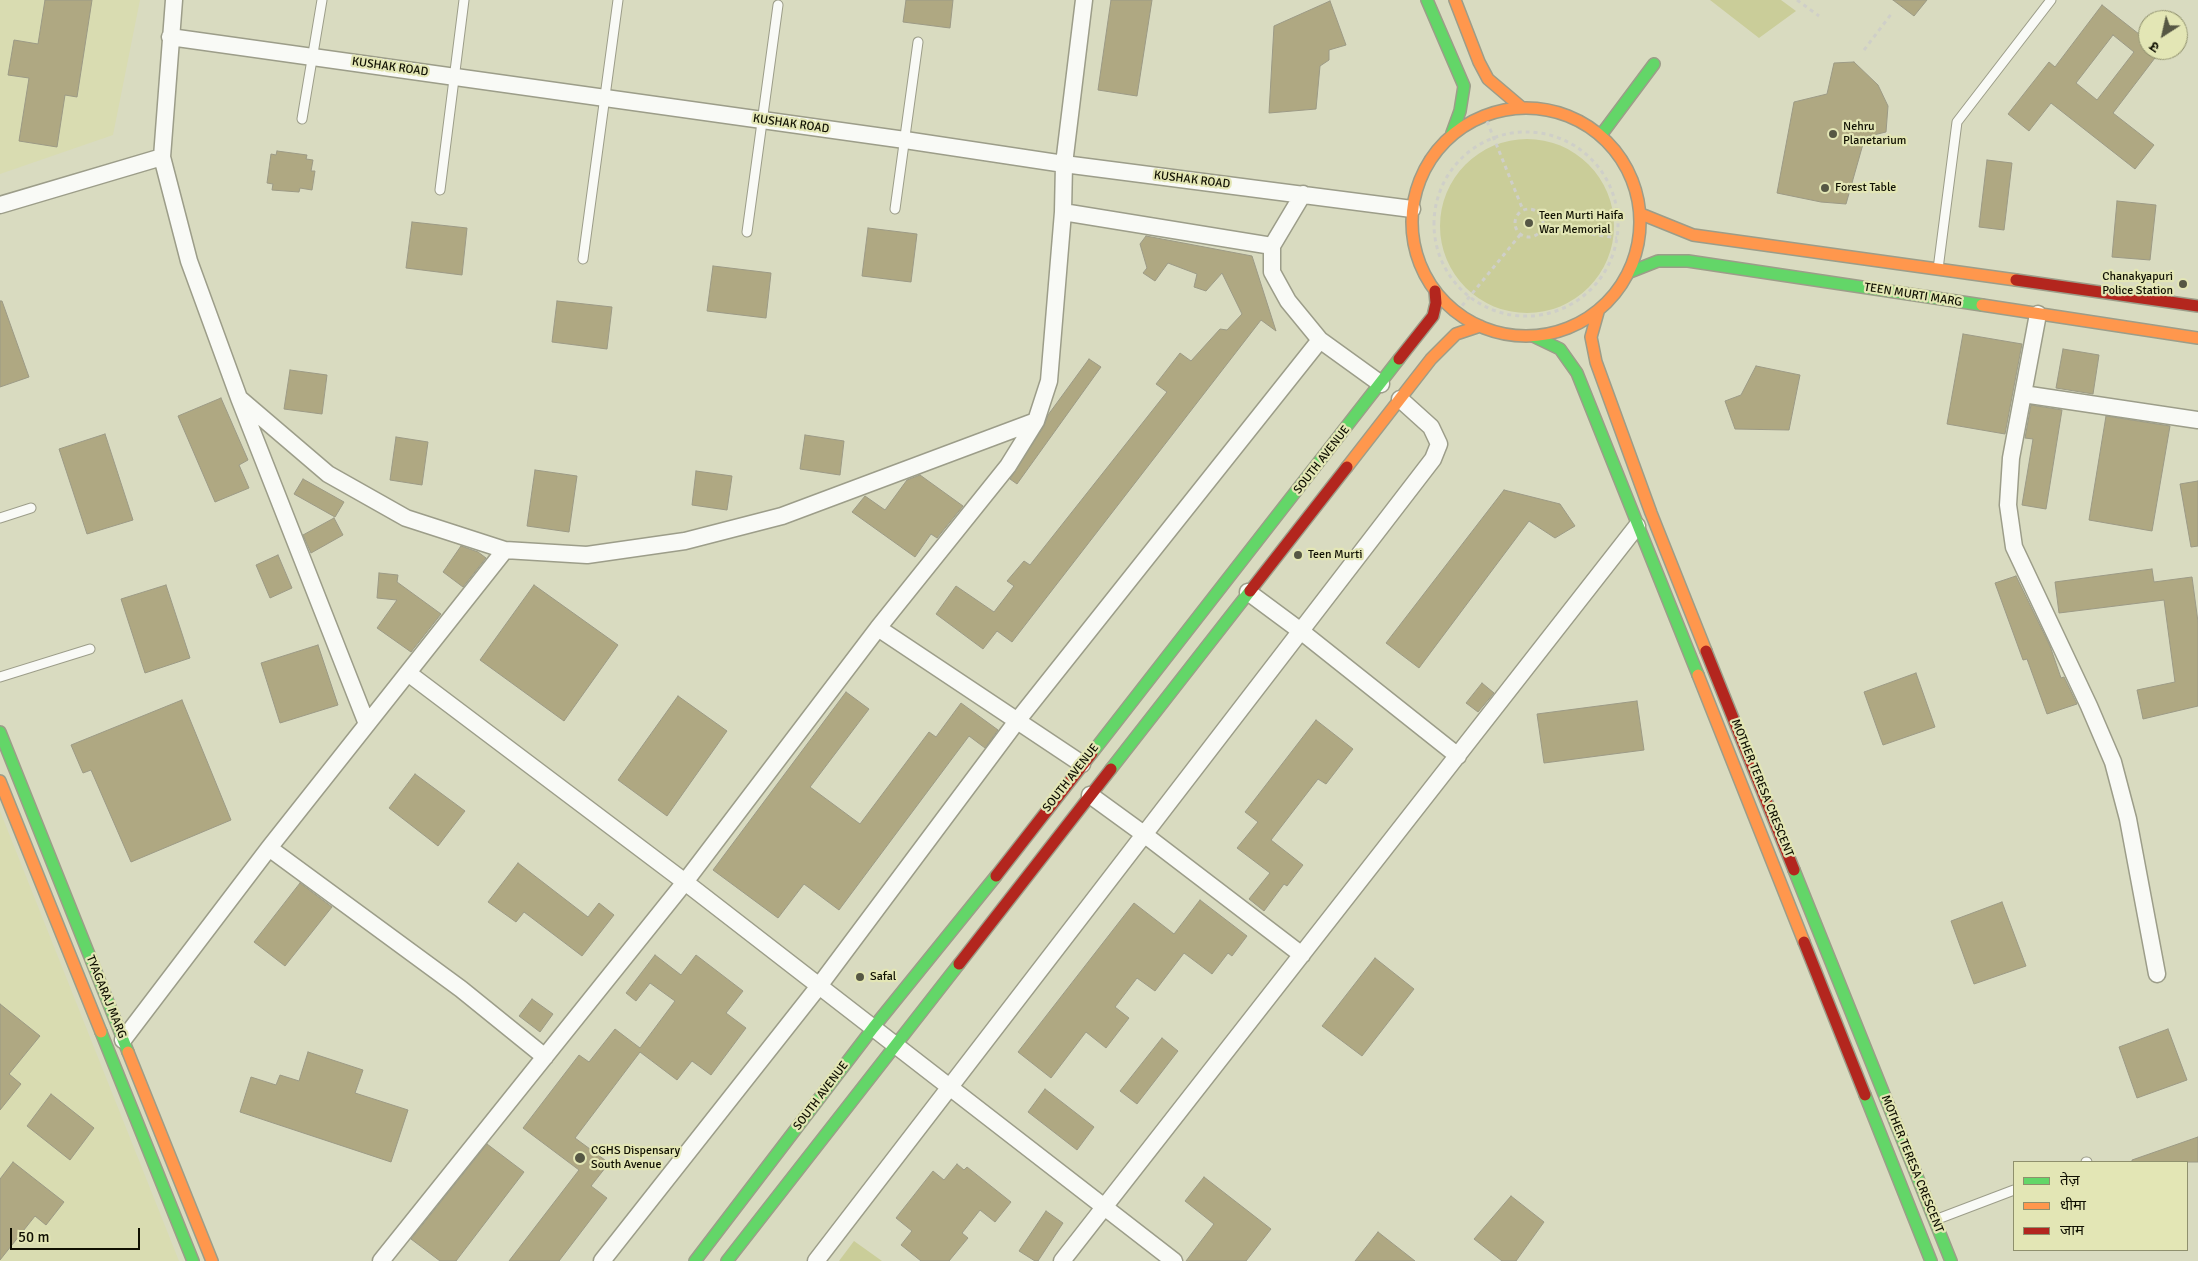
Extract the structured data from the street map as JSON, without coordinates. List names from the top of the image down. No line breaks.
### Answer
{"streets":{"main road":["TEEN MURTI MARG","SOUTH AVENUE","MOTHER TERESA CRESCENT","TYAGARAJ MARG"],"street":["KUSHAK ROAD"]},"places":["Nehru Planetarium","Forest Table","Teen Murti Haifa War Memorial","Chanakyapuri Police Station","Teen Murti","Safal","CGHS Dispensary South Avenue"],"legend":["तेज़","धीमा","जाम"],"scale_bar":"50 m","north":"bottom left"}
